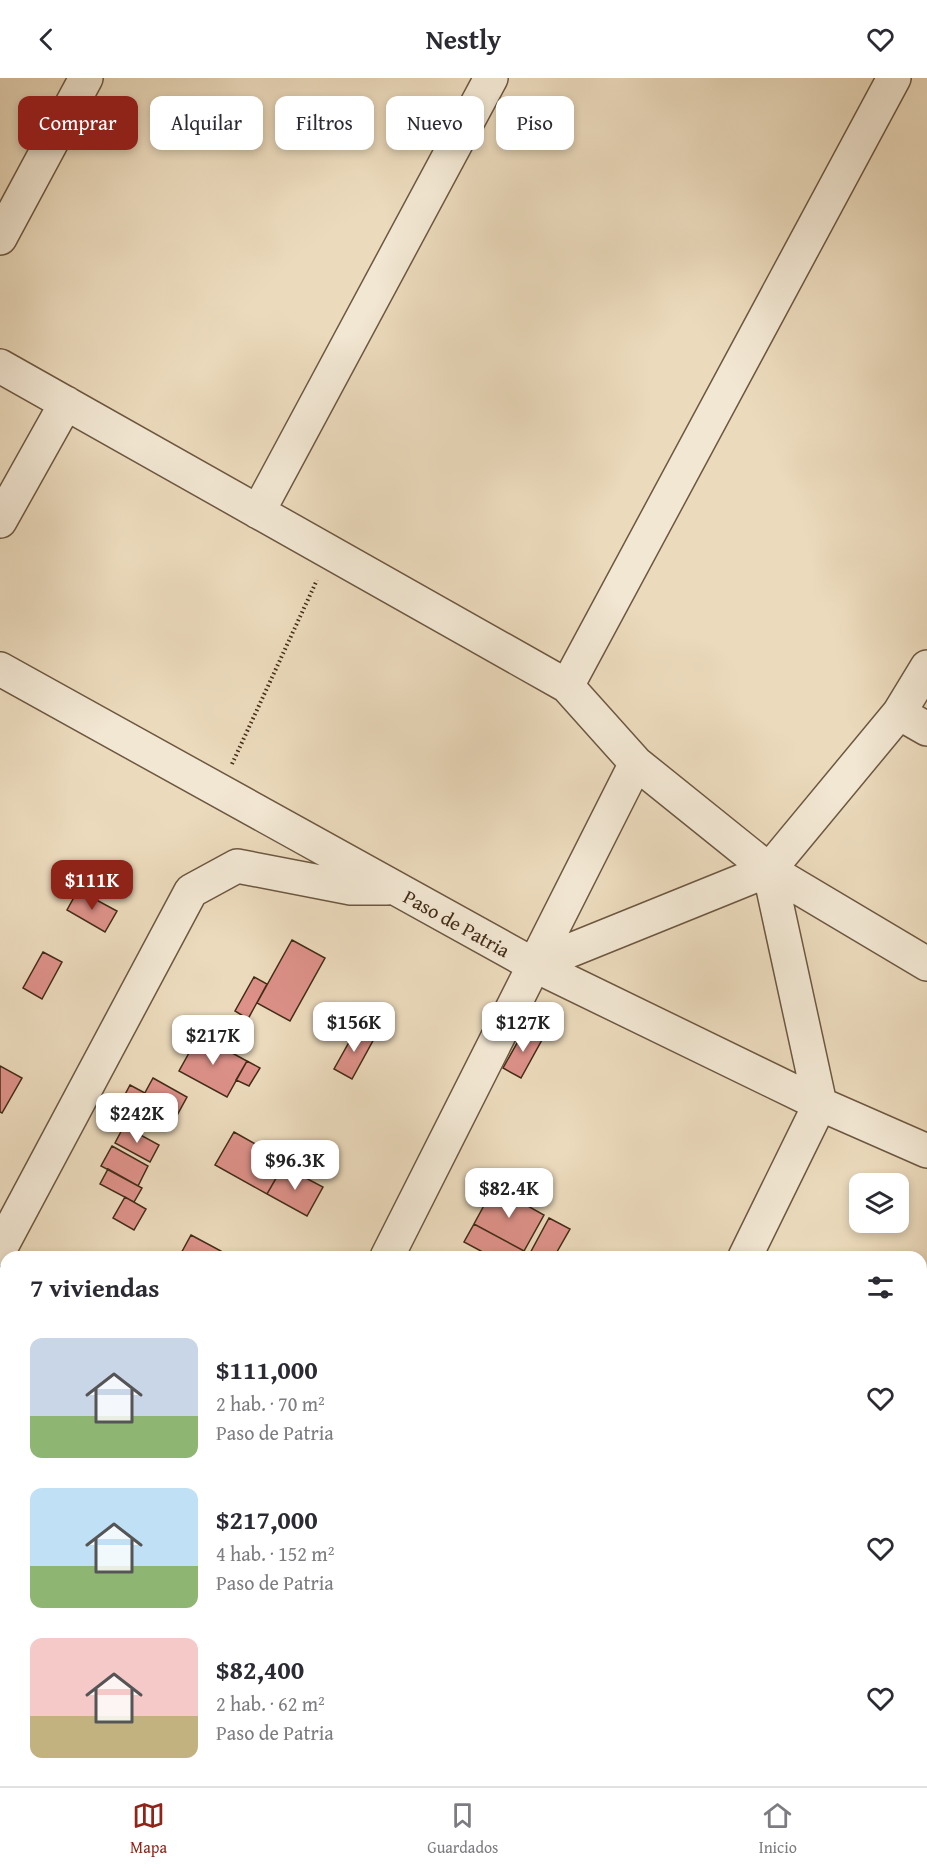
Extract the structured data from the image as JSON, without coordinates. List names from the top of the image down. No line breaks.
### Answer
{"streets":{"street":["Paso de Patria"]},"page":{"header":"Nestly","chip":["Comprar","Alquilar","Filtros","Nuevo","Piso"],"price":["$111K","$156K","$127K","$217K","$242K","$96.3K","$82.4K"],"heading":"7 viviendas","list":[{"name":"$111,000","note":"2 hab. · 70 m² · Paso de Patria"},{"name":"$217,000","note":"4 hab. · 152 m² · Paso de Patria"},{"name":"$82,400","note":"2 hab. · 62 m² · Paso de Patria"}],"tabs":["Mapa","Guardados","Inicio"]}}
